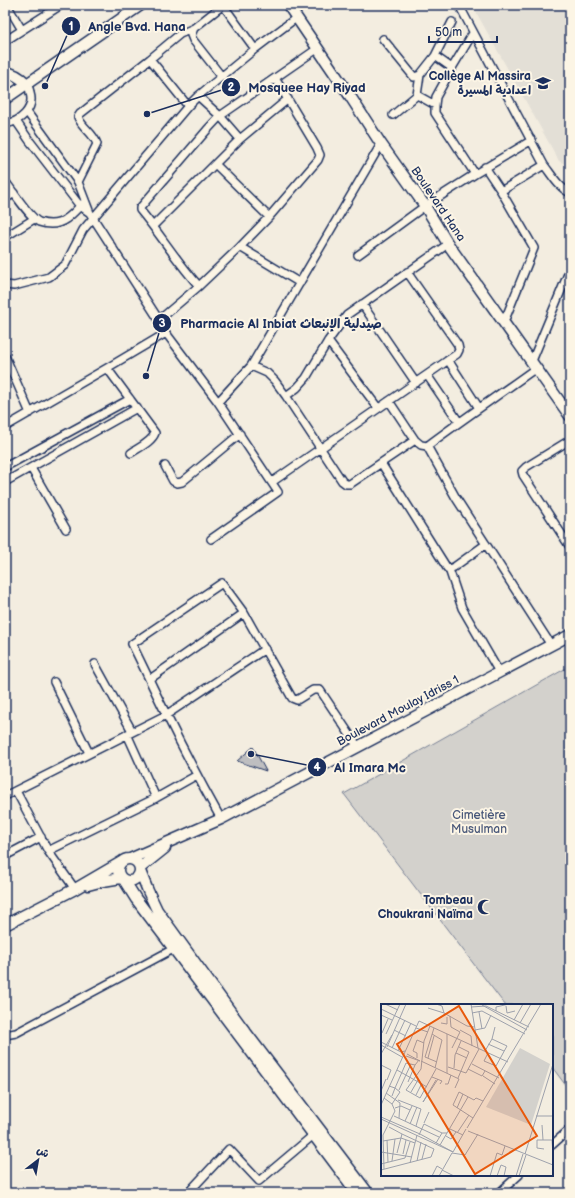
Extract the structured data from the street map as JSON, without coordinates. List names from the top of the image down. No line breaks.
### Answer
{"streets":{"main road":["Boulevard Hana","Boulevard Moulay Idriss 1"]},"parks":["Cimetière Musulman"],"places":{"school or university":["Collège Al Massira اعدادية المسيرة"],"other":["Angle Bvd. Hana","Mosquee Hay Riyad","Pharmacie Al Inbiat صيدلية الإنبعاث","Al Imara Mc"],"mosque":["Tombeau Choukrani Naïma"]},"scale_bar":"50 m","north":"top right"}
